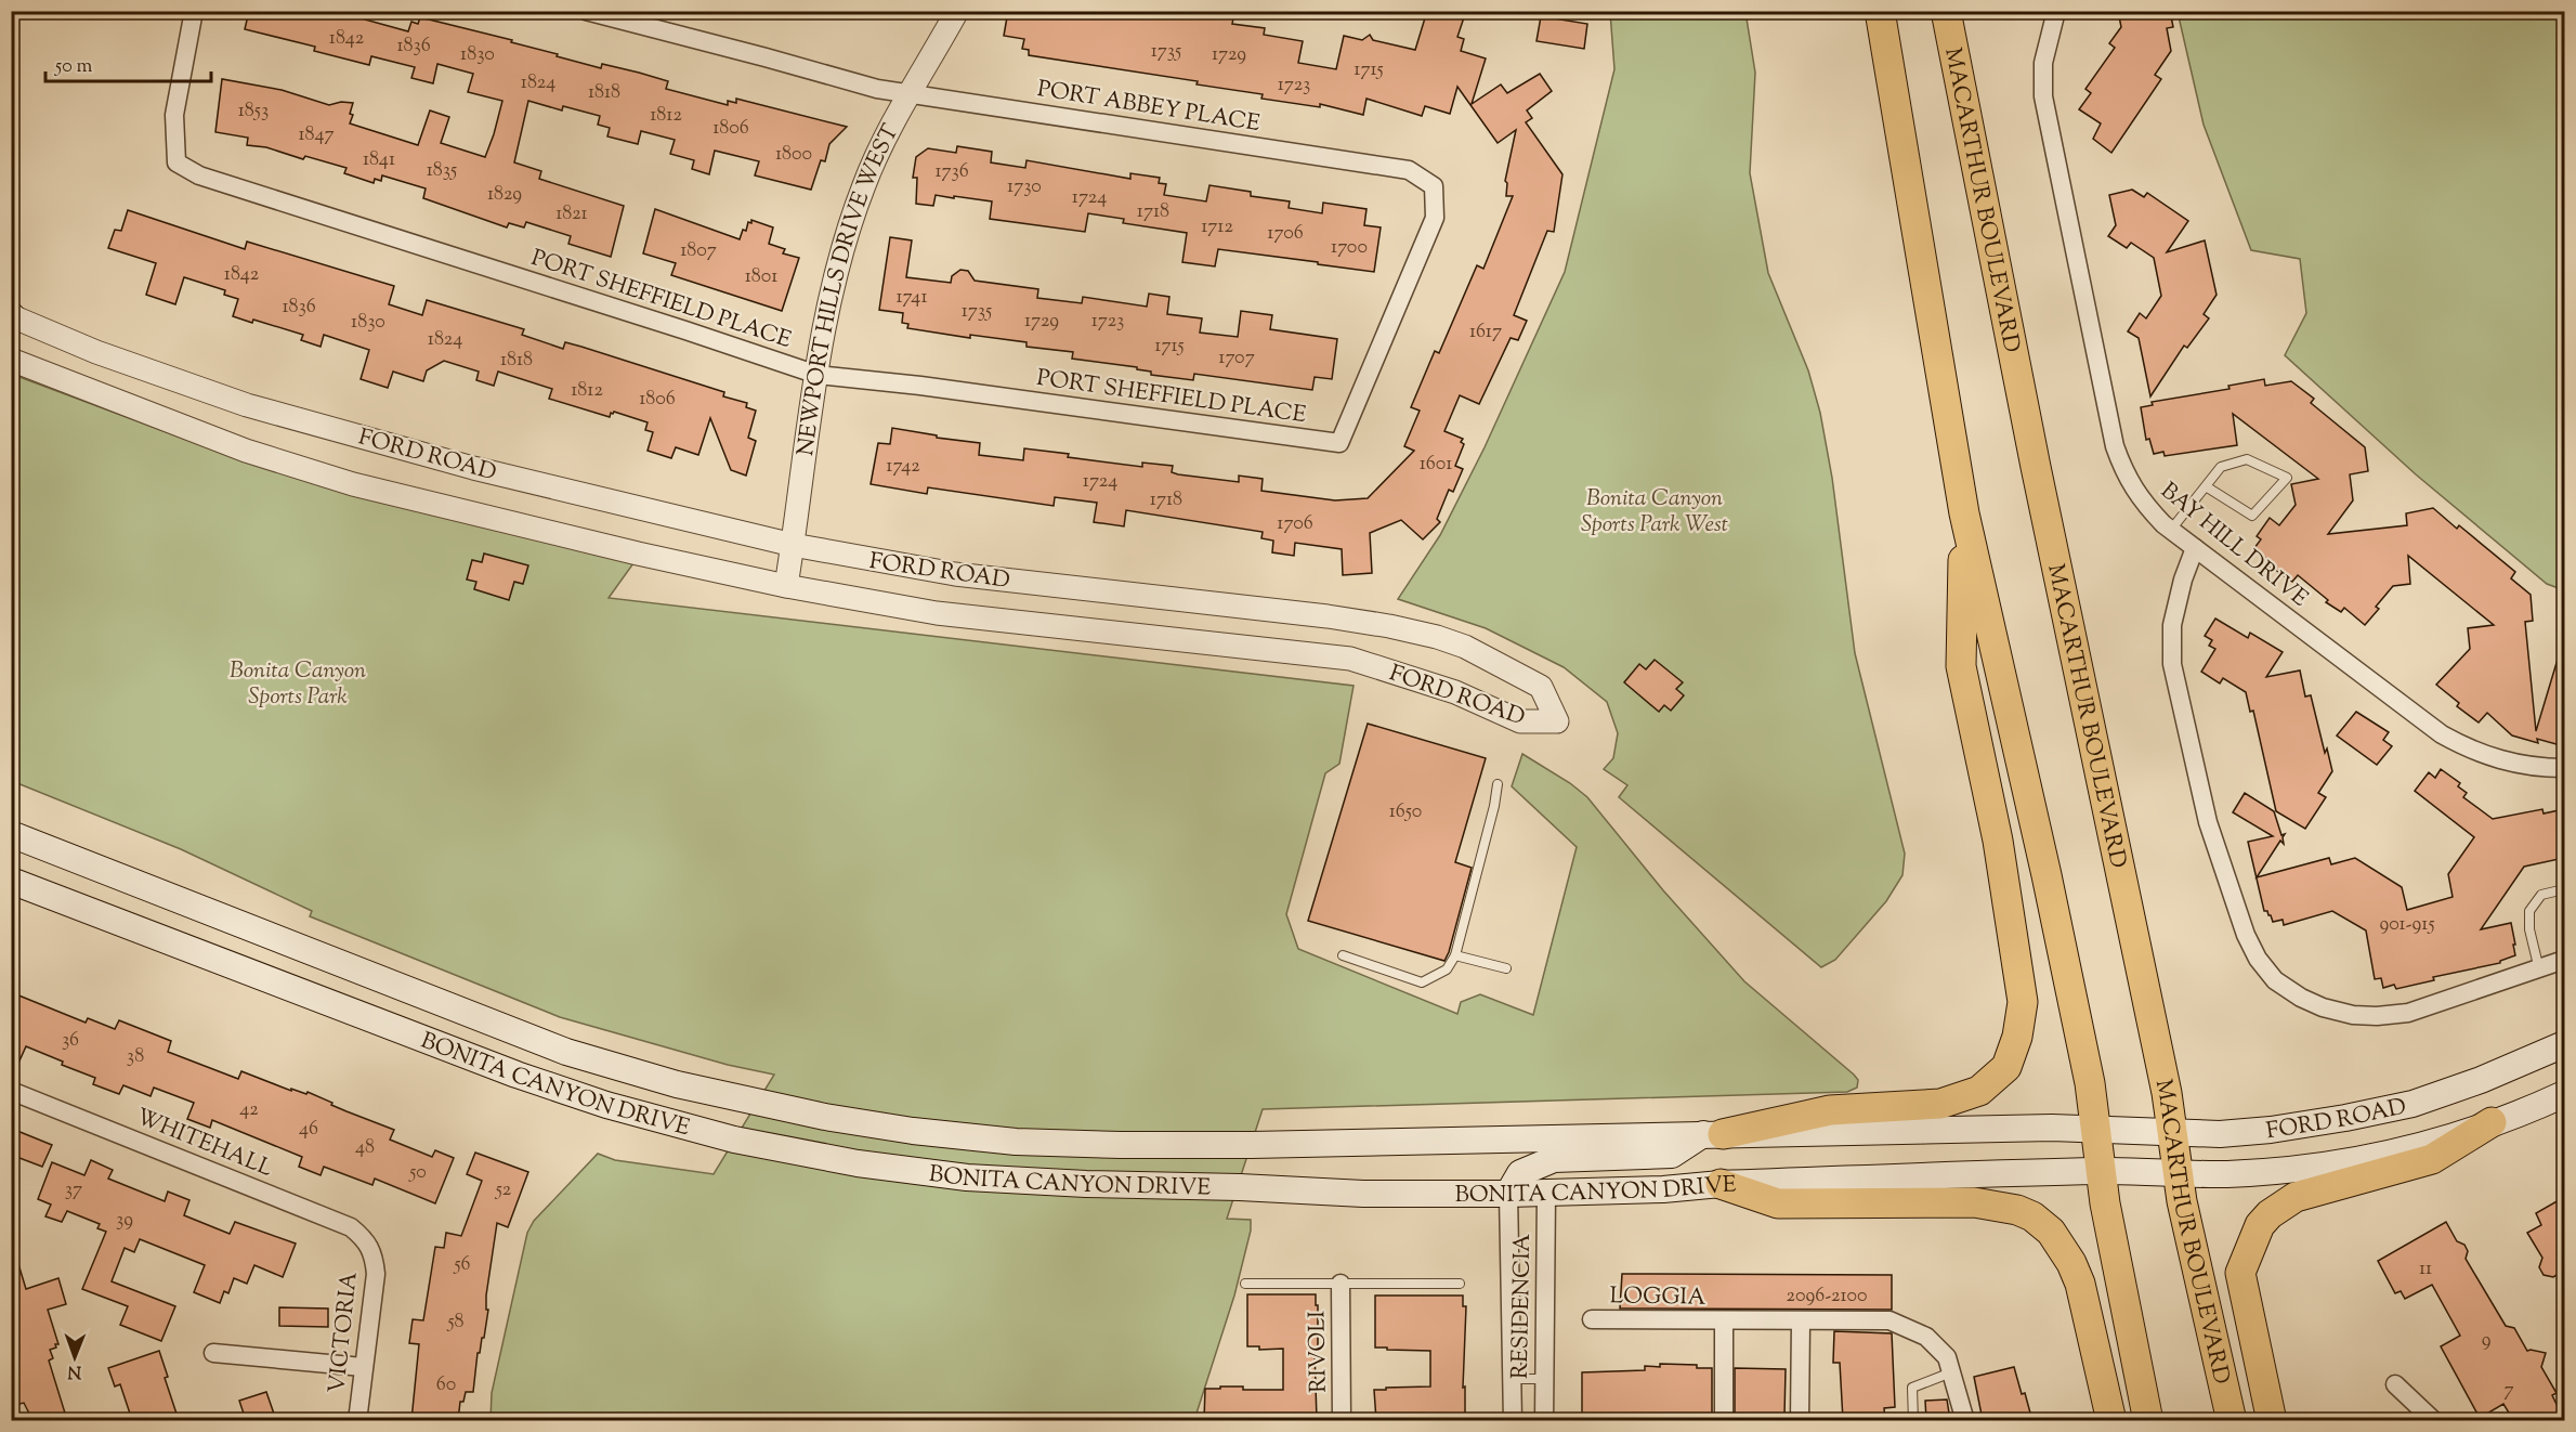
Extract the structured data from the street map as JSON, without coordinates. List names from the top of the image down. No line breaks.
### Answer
{"streets":{"main road":["MACARTHUR BOULEVARD","FORD ROAD","BONITA CANYON DRIVE"],"street":["PORT ABBEY PLACE","NEWPORT HILLS DRIVE WEST","PORT SHEFFIELD PLACE","BAY HILL DRIVE","WHITEHALL","LOGGIA","RESIDENCIA","VICTORIA","RIVOLI"]},"crossings":[["PORT ABBEY PLACE","NEWPORT HILLS DRIVE WEST"],["PORT ABBEY PLACE","PORT SHEFFIELD PLACE"],["MACARTHUR BOULEVARD","FORD ROAD"],["MACARTHUR BOULEVARD","BONITA CANYON DRIVE"],["NEWPORT HILLS DRIVE WEST","PORT SHEFFIELD PLACE"],["NEWPORT HILLS DRIVE WEST","FORD ROAD"],["FORD ROAD","BONITA CANYON DRIVE"],["BONITA CANYON DRIVE","RESIDENCIA"],["WHITEHALL","VICTORIA"]],"parks":["Bonita Canyon Sports Park West","Bonita Canyon Sports Park"],"house_numbers":["1842","1836","1735","1830","1729","1715","1824","1723","1818","1853","1812","1806","1847","1800","1841","1835","1736","1730","1829","1724","1718","1821","1712","1706","1700","1807","1842","1801","1741","1836","1735","1729","1723","1830","1617","1824","1715","1707","1818","1812","1806","1601","1742","1724","1718","1706","1650","901-915","36","38","42","46","48","50","37","52","39","56","11","2096-2100","58","9","60","7"],"scale_bar":"50 m","north":"bottom"}
